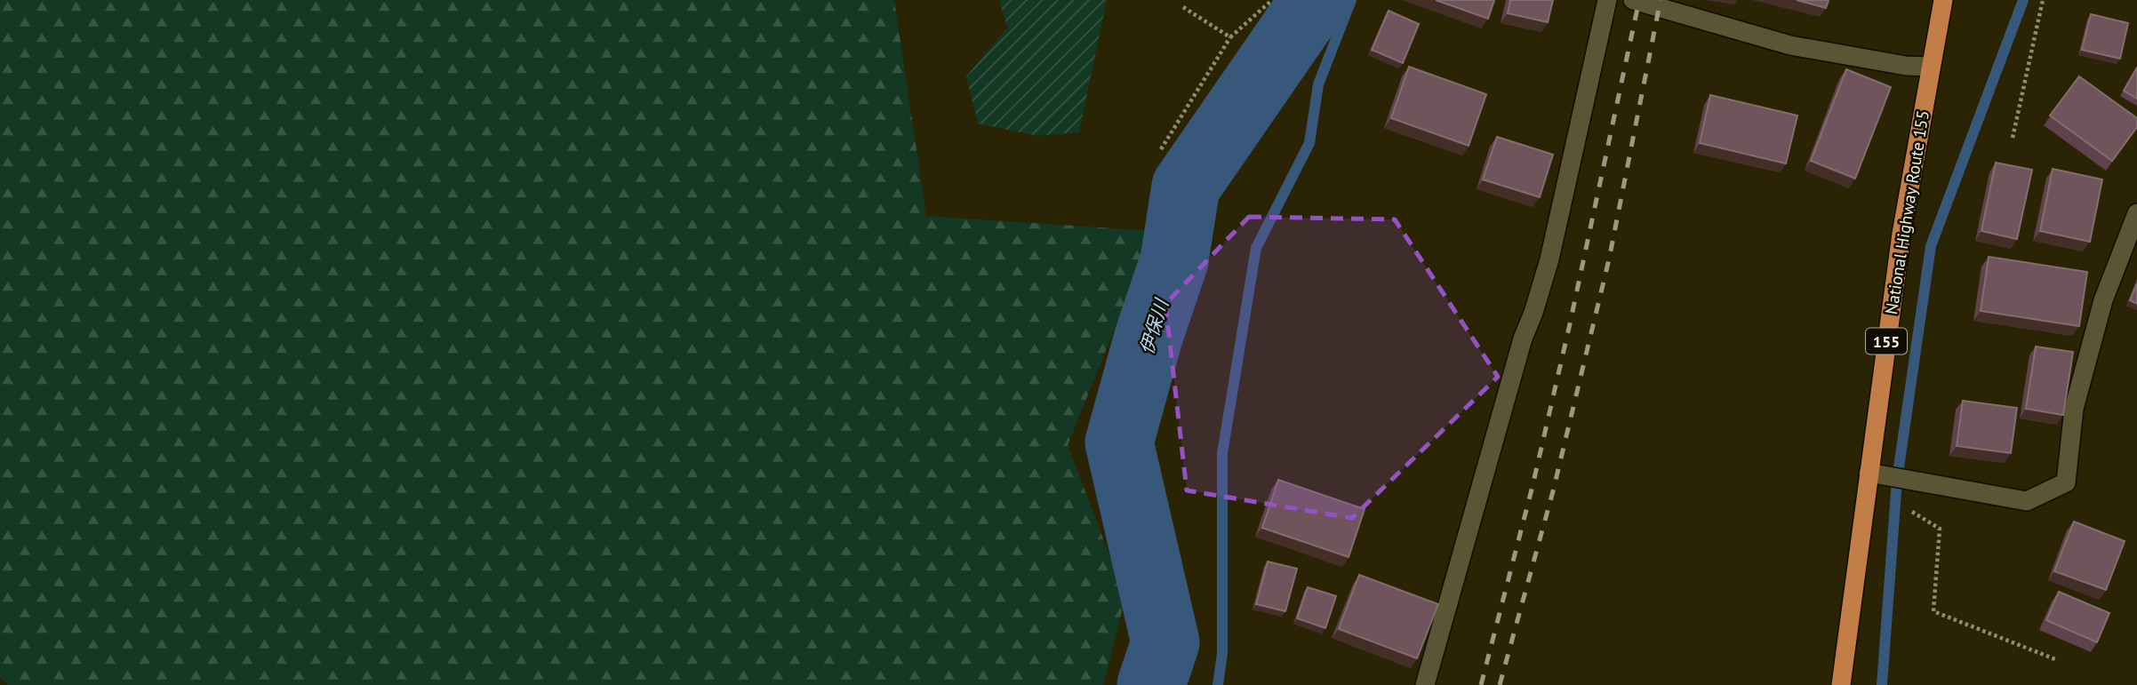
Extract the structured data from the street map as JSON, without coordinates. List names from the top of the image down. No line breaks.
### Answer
{"streets":{"highway":["National Highway Route 155","155"]},"water":["伊保川"]}
